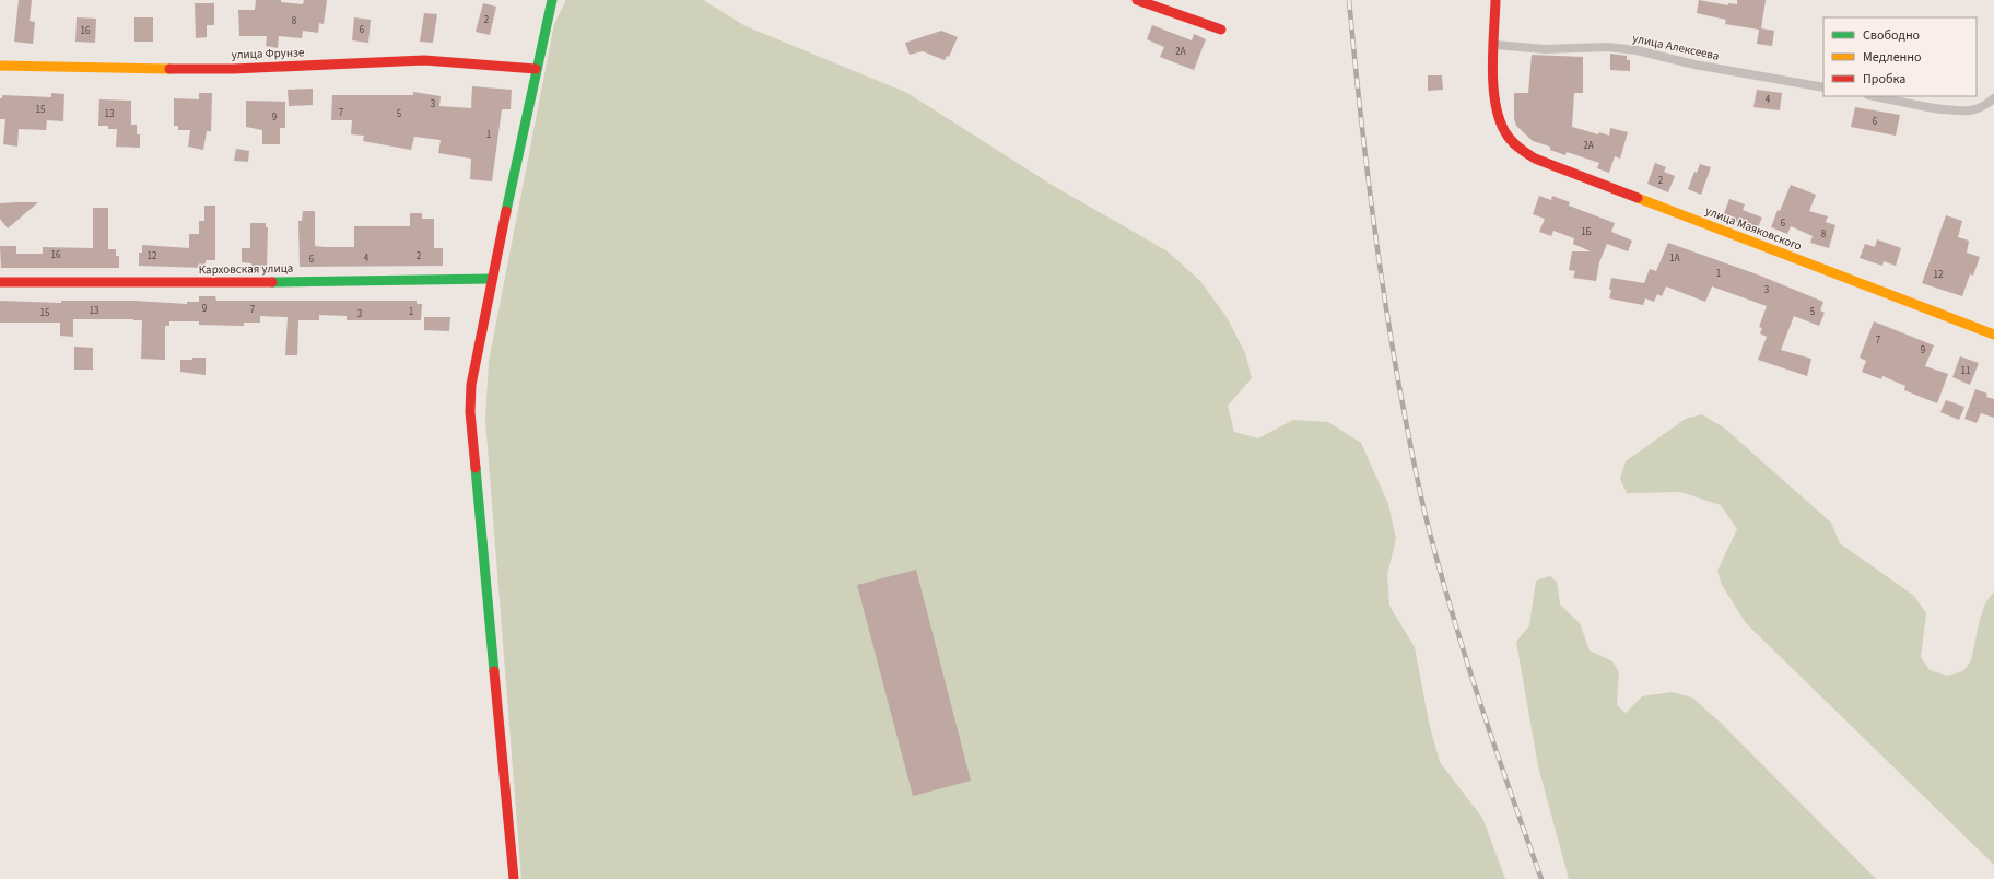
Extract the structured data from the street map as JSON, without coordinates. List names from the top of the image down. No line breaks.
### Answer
{"streets":{"street":["улица Фрунзе","улица Маяковского","Карховская улица"],"lane":["улица Алексеева"]},"crossings":[["улица Алексеева","улица Маяковского"]],"house_numbers":["2","8","6","16","2А","4","3","15","7","13","5","9","6","1","2А","2","6","1Б","8","16","12","2","4","1А","6","1","12","3","9","7","13","1","5","15","3","7","9","11"],"legend":["Свободно","Медленно","Пробка"]}
